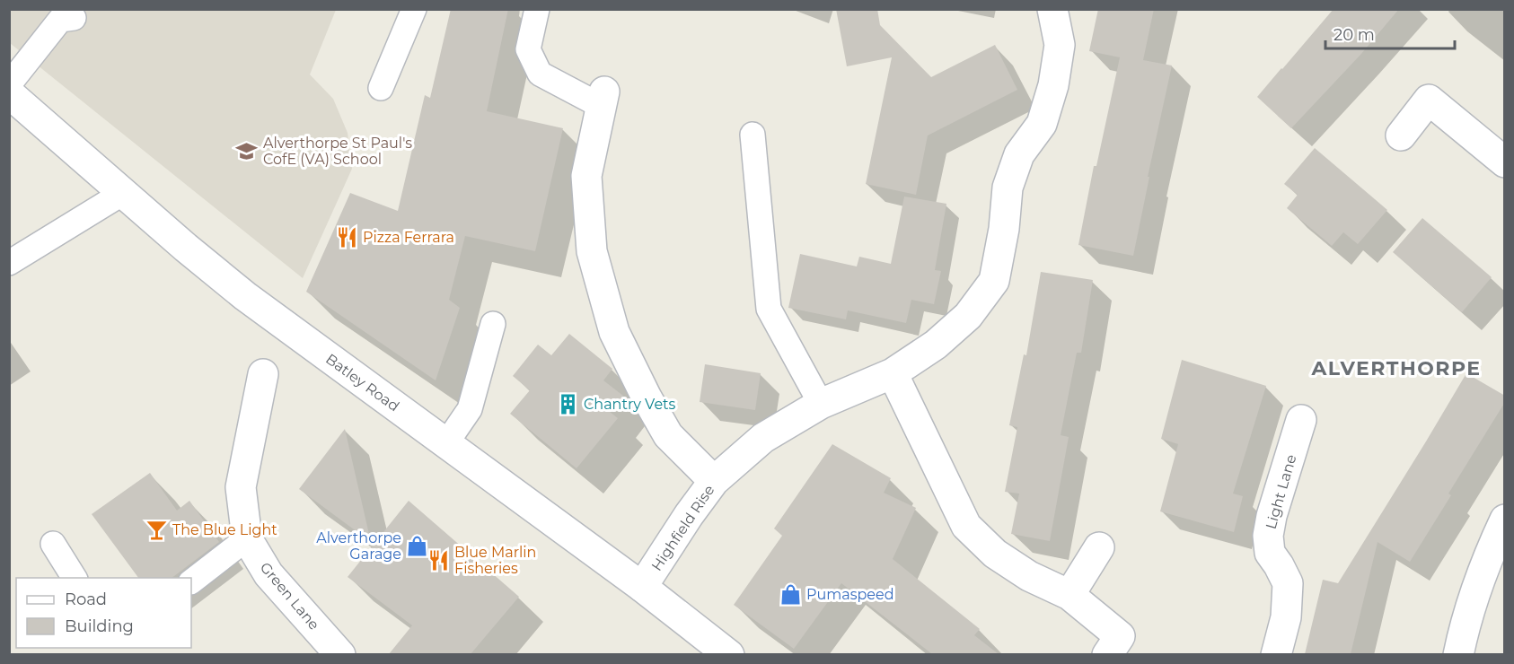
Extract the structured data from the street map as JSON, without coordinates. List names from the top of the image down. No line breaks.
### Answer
{"streets":{"street":["Batley Road","Light Lane","Highfield Rise","Green Lane"]},"crossings":[["Batley Road","Highfield Rise"]],"districts":["ALVERTHORPE"],"places":{"school or university":["Alverthorpe St Paul's CofE (VA) School"],"restaurant":["Pizza Ferrara","Blue Marlin Fisheries"],"building":["Chantry Vets"],"bar":["The Blue Light"],"shop":["Alverthorpe Garage","Pumaspeed"]},"legend":["Road","Building"],"scale_bar":"20 m"}
